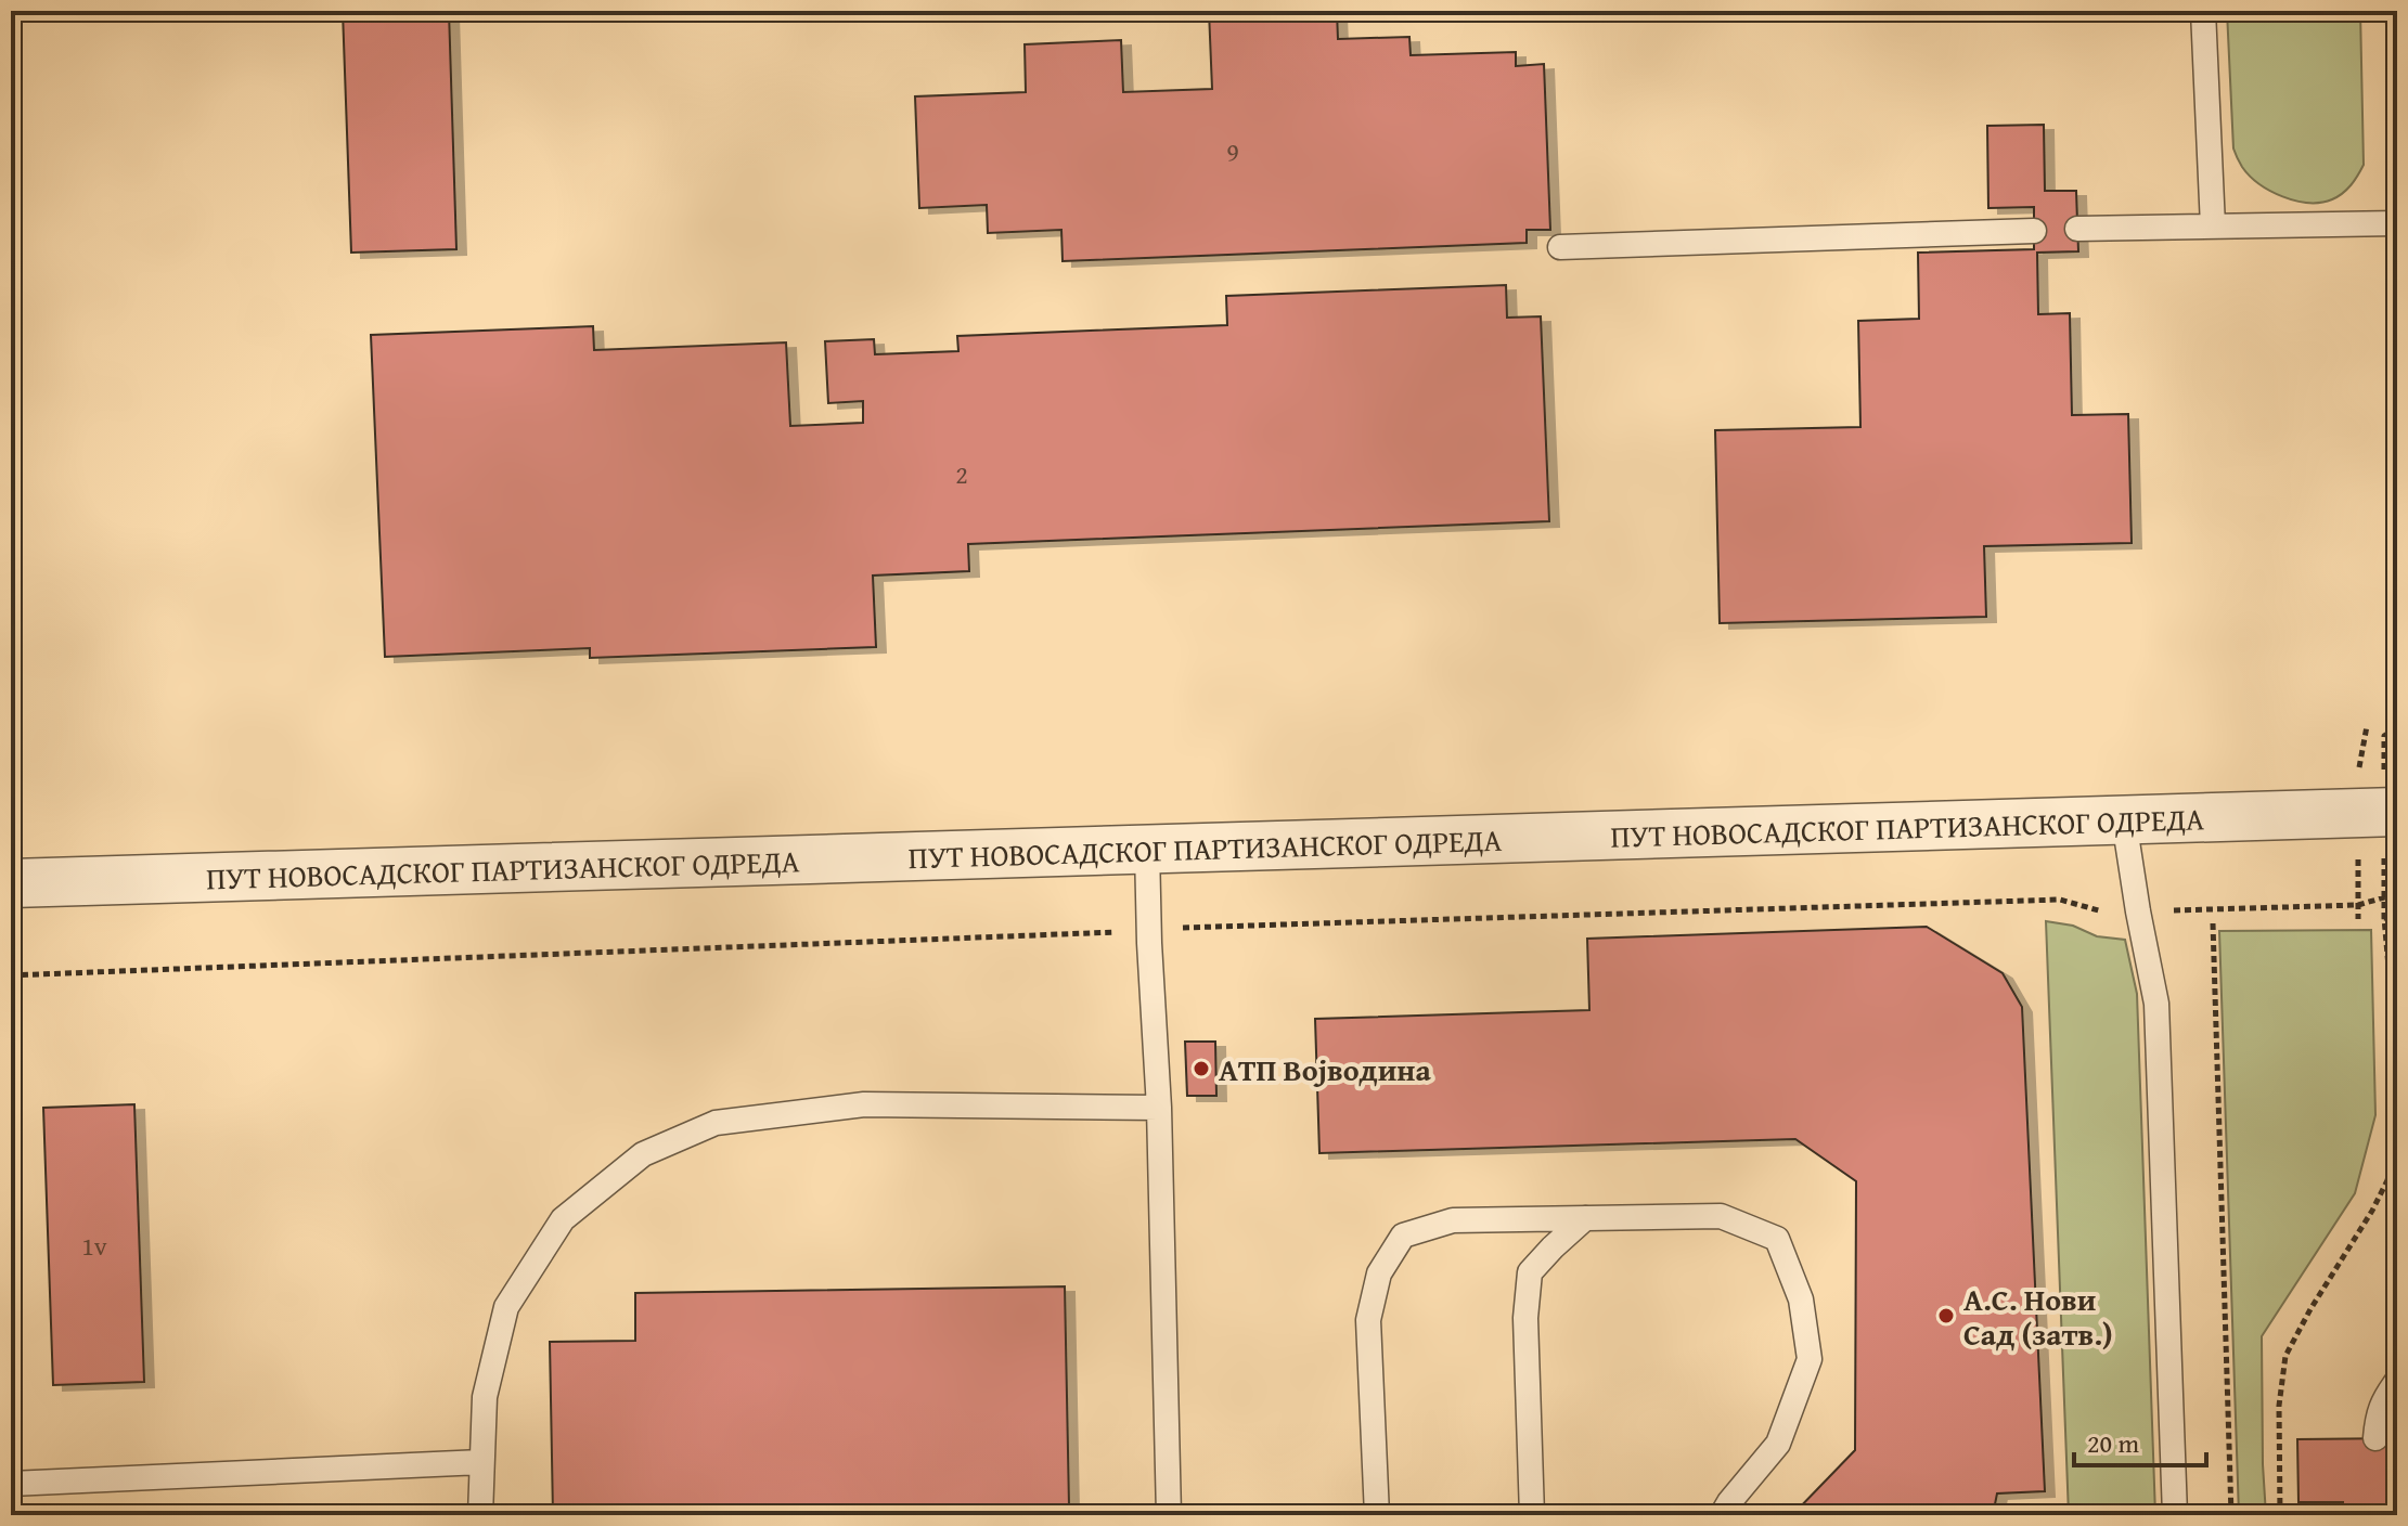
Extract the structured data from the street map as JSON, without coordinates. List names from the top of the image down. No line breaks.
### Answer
{"streets":{"street":["ПУТ НОВОСАДСКОГ ПАРТИЗАНСКОГ ОДРЕДА"]},"places":["АТП Војводина","А.С. Нови Сад (затв.)"],"house_numbers":["9","2","1v"],"scale_bar":"20 m"}
